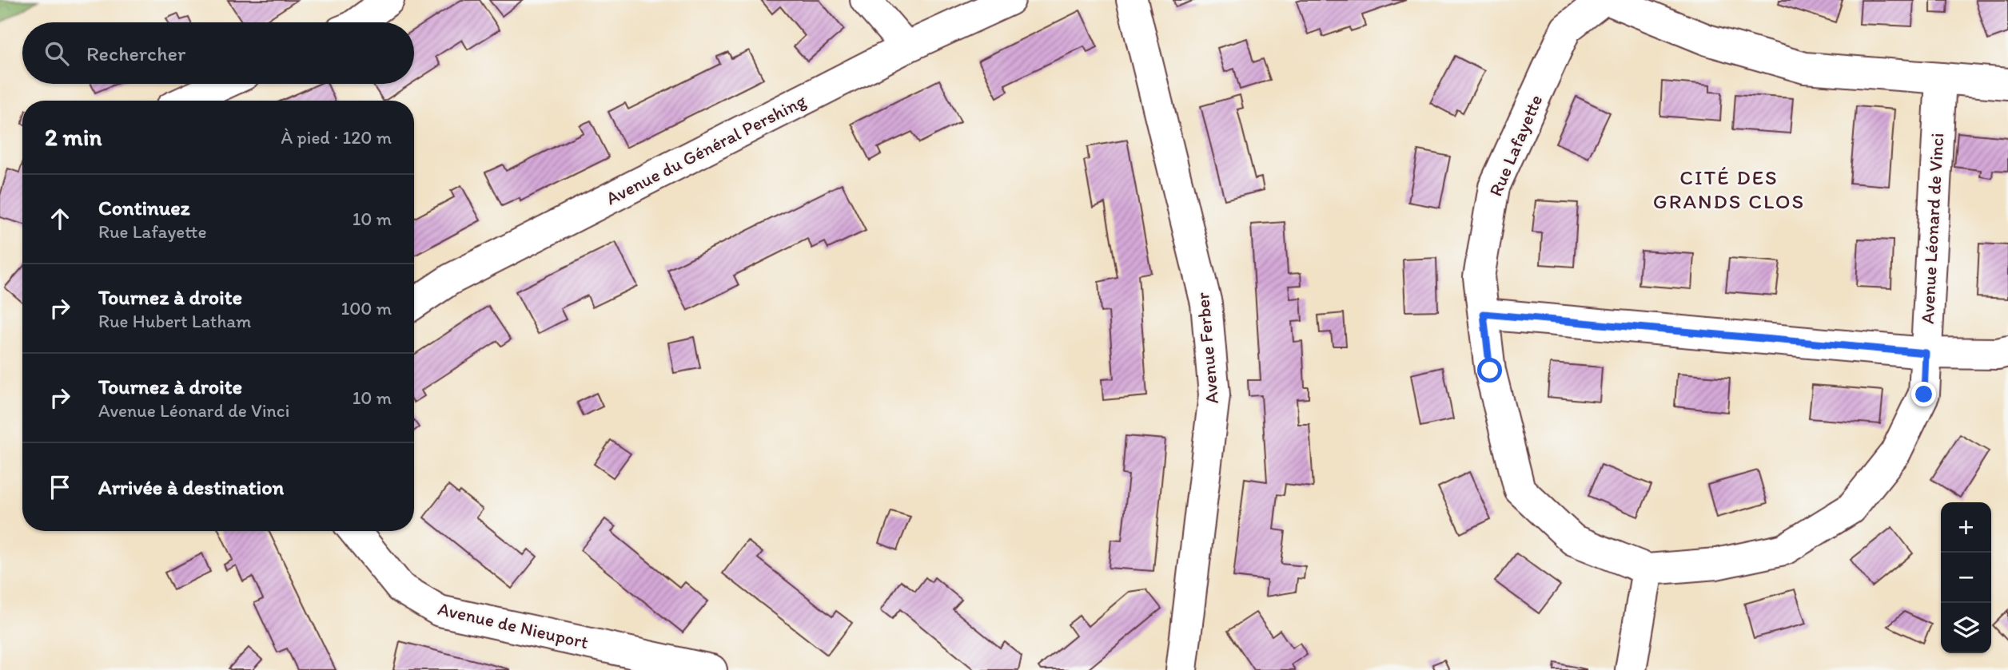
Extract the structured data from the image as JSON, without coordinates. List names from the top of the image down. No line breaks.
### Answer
{"streets":{"street":["Rue Lafayette","Avenue du Général Pershing","Avenue Léonard de Vinci","Avenue Ferber","Avenue de Nieuport"]},"crossings":[["Rue Lafayette","Avenue Léonard de Vinci"]],"districts":["CITÉ DES GRANDS CLOS"],"page":{"search":"Rechercher","heading":["2 min","À pied · 120 m"],"list":[["Continuez","Rue Lafayette","10 m"],["Tournez à droite","Rue Hubert Latham","100 m"],["Tournez à droite","Avenue Léonard de Vinci","10 m"],"Arrivée à destination"],"map_buttons":["+","−"]}}
